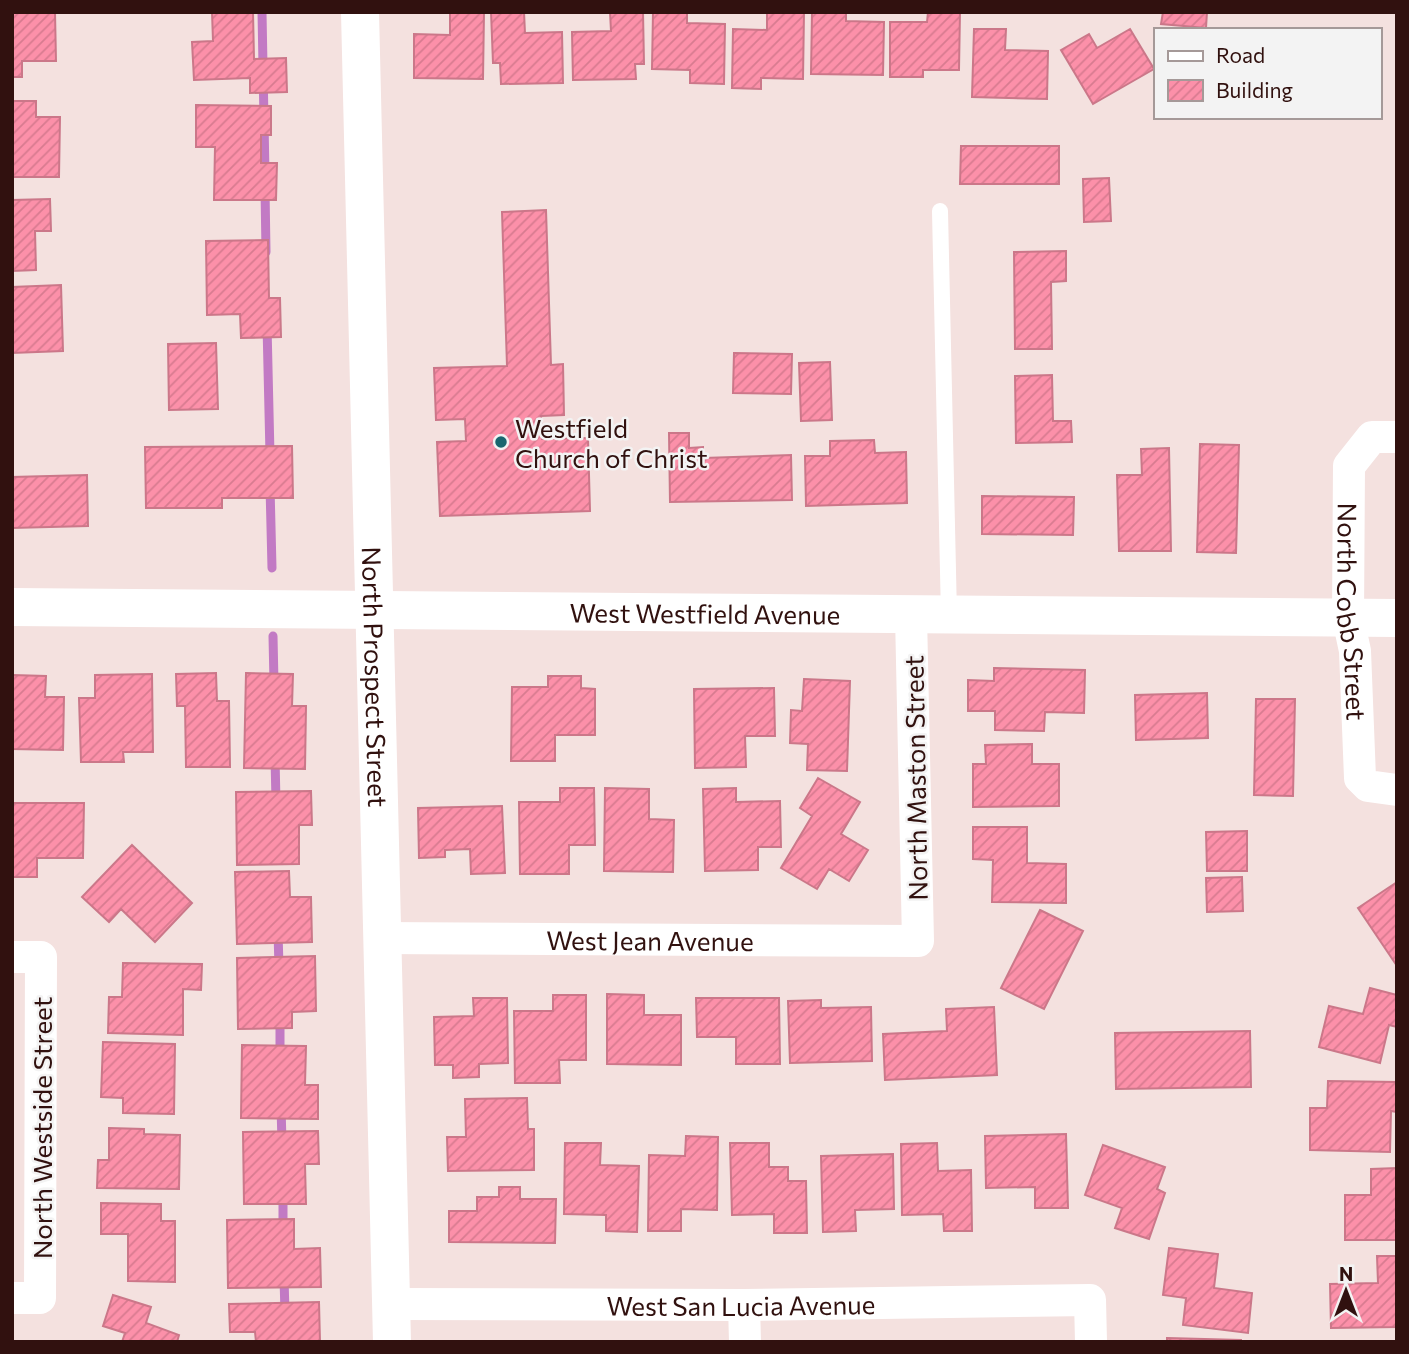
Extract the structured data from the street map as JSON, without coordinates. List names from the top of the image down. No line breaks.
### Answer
{"streets":{"street":["North Cobb Street","West Westfield Avenue","North Prospect Street","North Maston Street","West Jean Avenue","North Westside Street","West San Lucia Avenue"]},"crossings":[["North Cobb Street","West Westfield Avenue"],["West Westfield Avenue","North Prospect Street"],["West Westfield Avenue","North Maston Street"],["North Prospect Street","West Jean Avenue"],["North Prospect Street","West San Lucia Avenue"],["North Maston Street","West Jean Avenue"]],"places":["Westfield Church of Christ"],"legend":["Road","Building"],"north":"top"}
